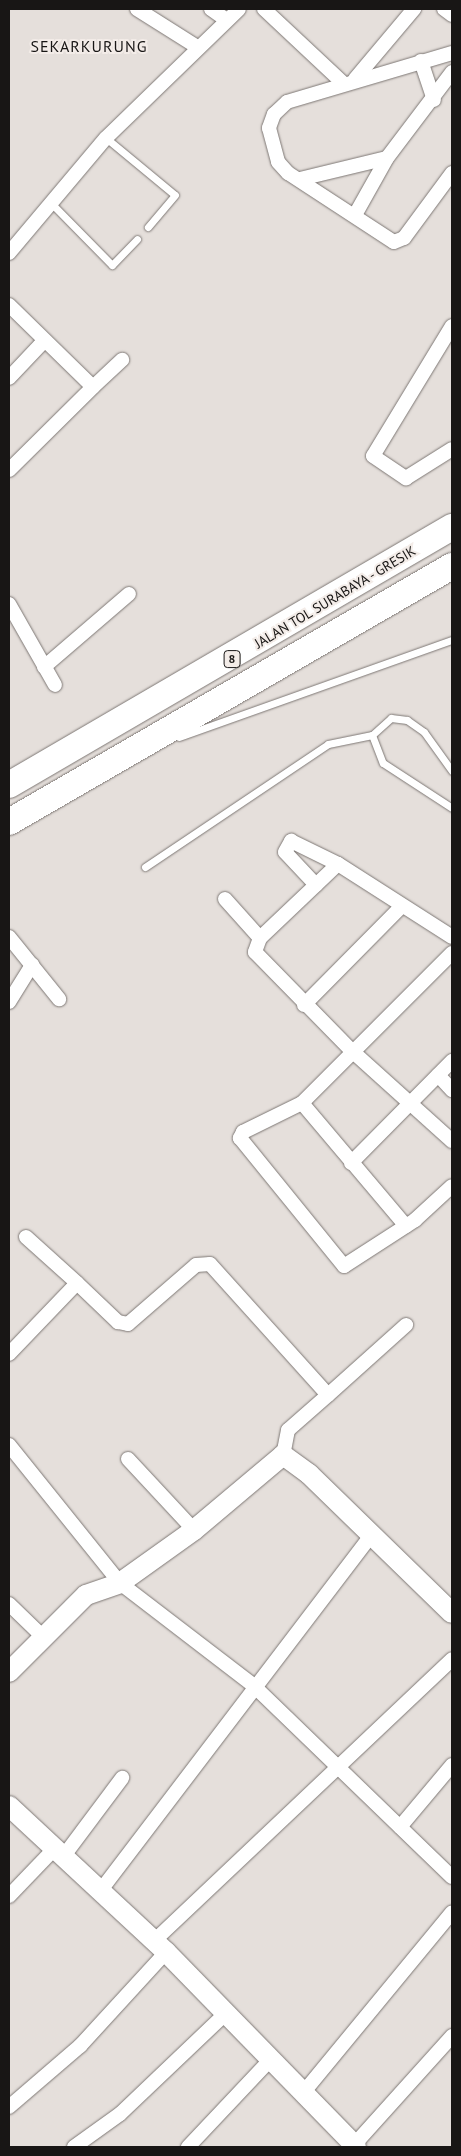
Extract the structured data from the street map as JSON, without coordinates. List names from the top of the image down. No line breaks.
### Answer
{"streets":{"highway":["JALAN TOL SURABAYA - GRESIK","8"]},"districts":["SEKARKURUNG"]}
